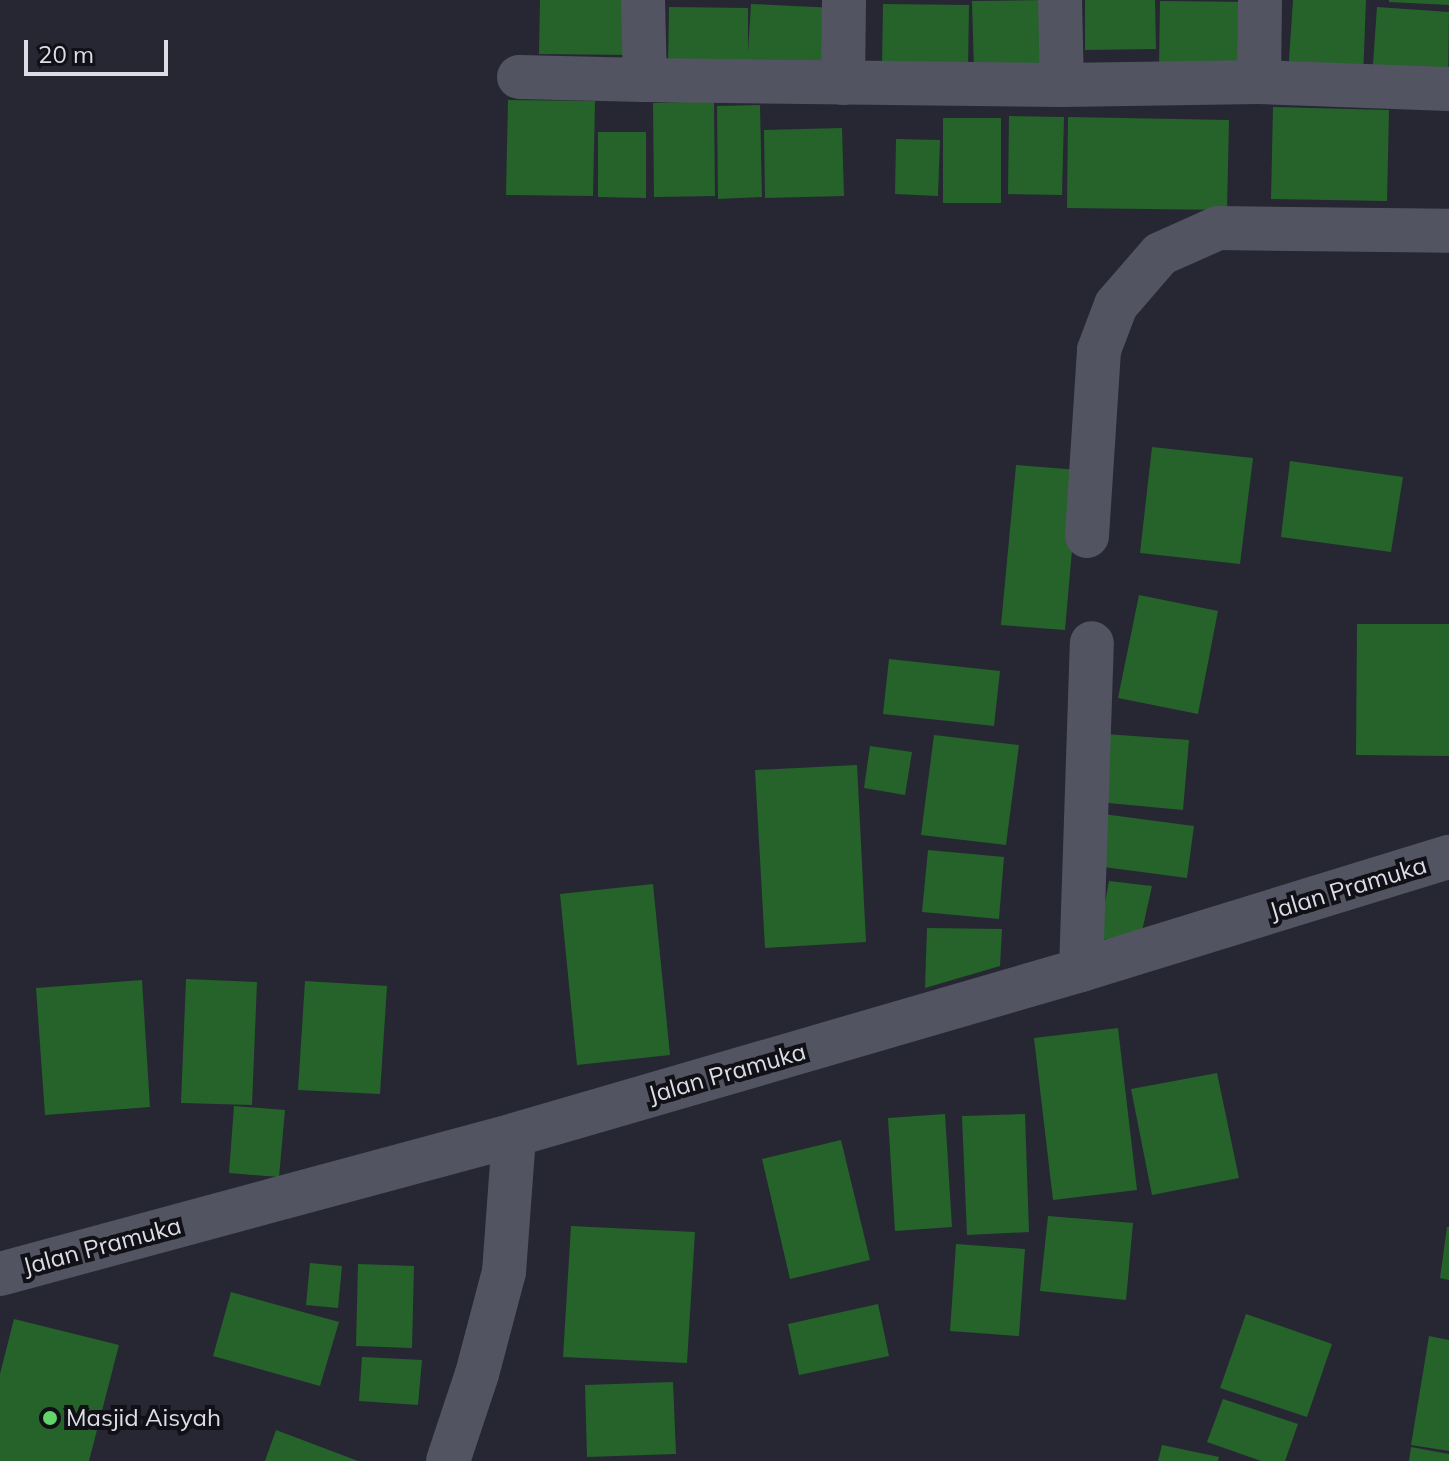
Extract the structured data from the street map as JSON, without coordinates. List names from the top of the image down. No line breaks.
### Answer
{"streets":{"street":["Jalan Pramuka"]},"places":["Masjid Aisyah"],"scale_bar":"20 m"}
